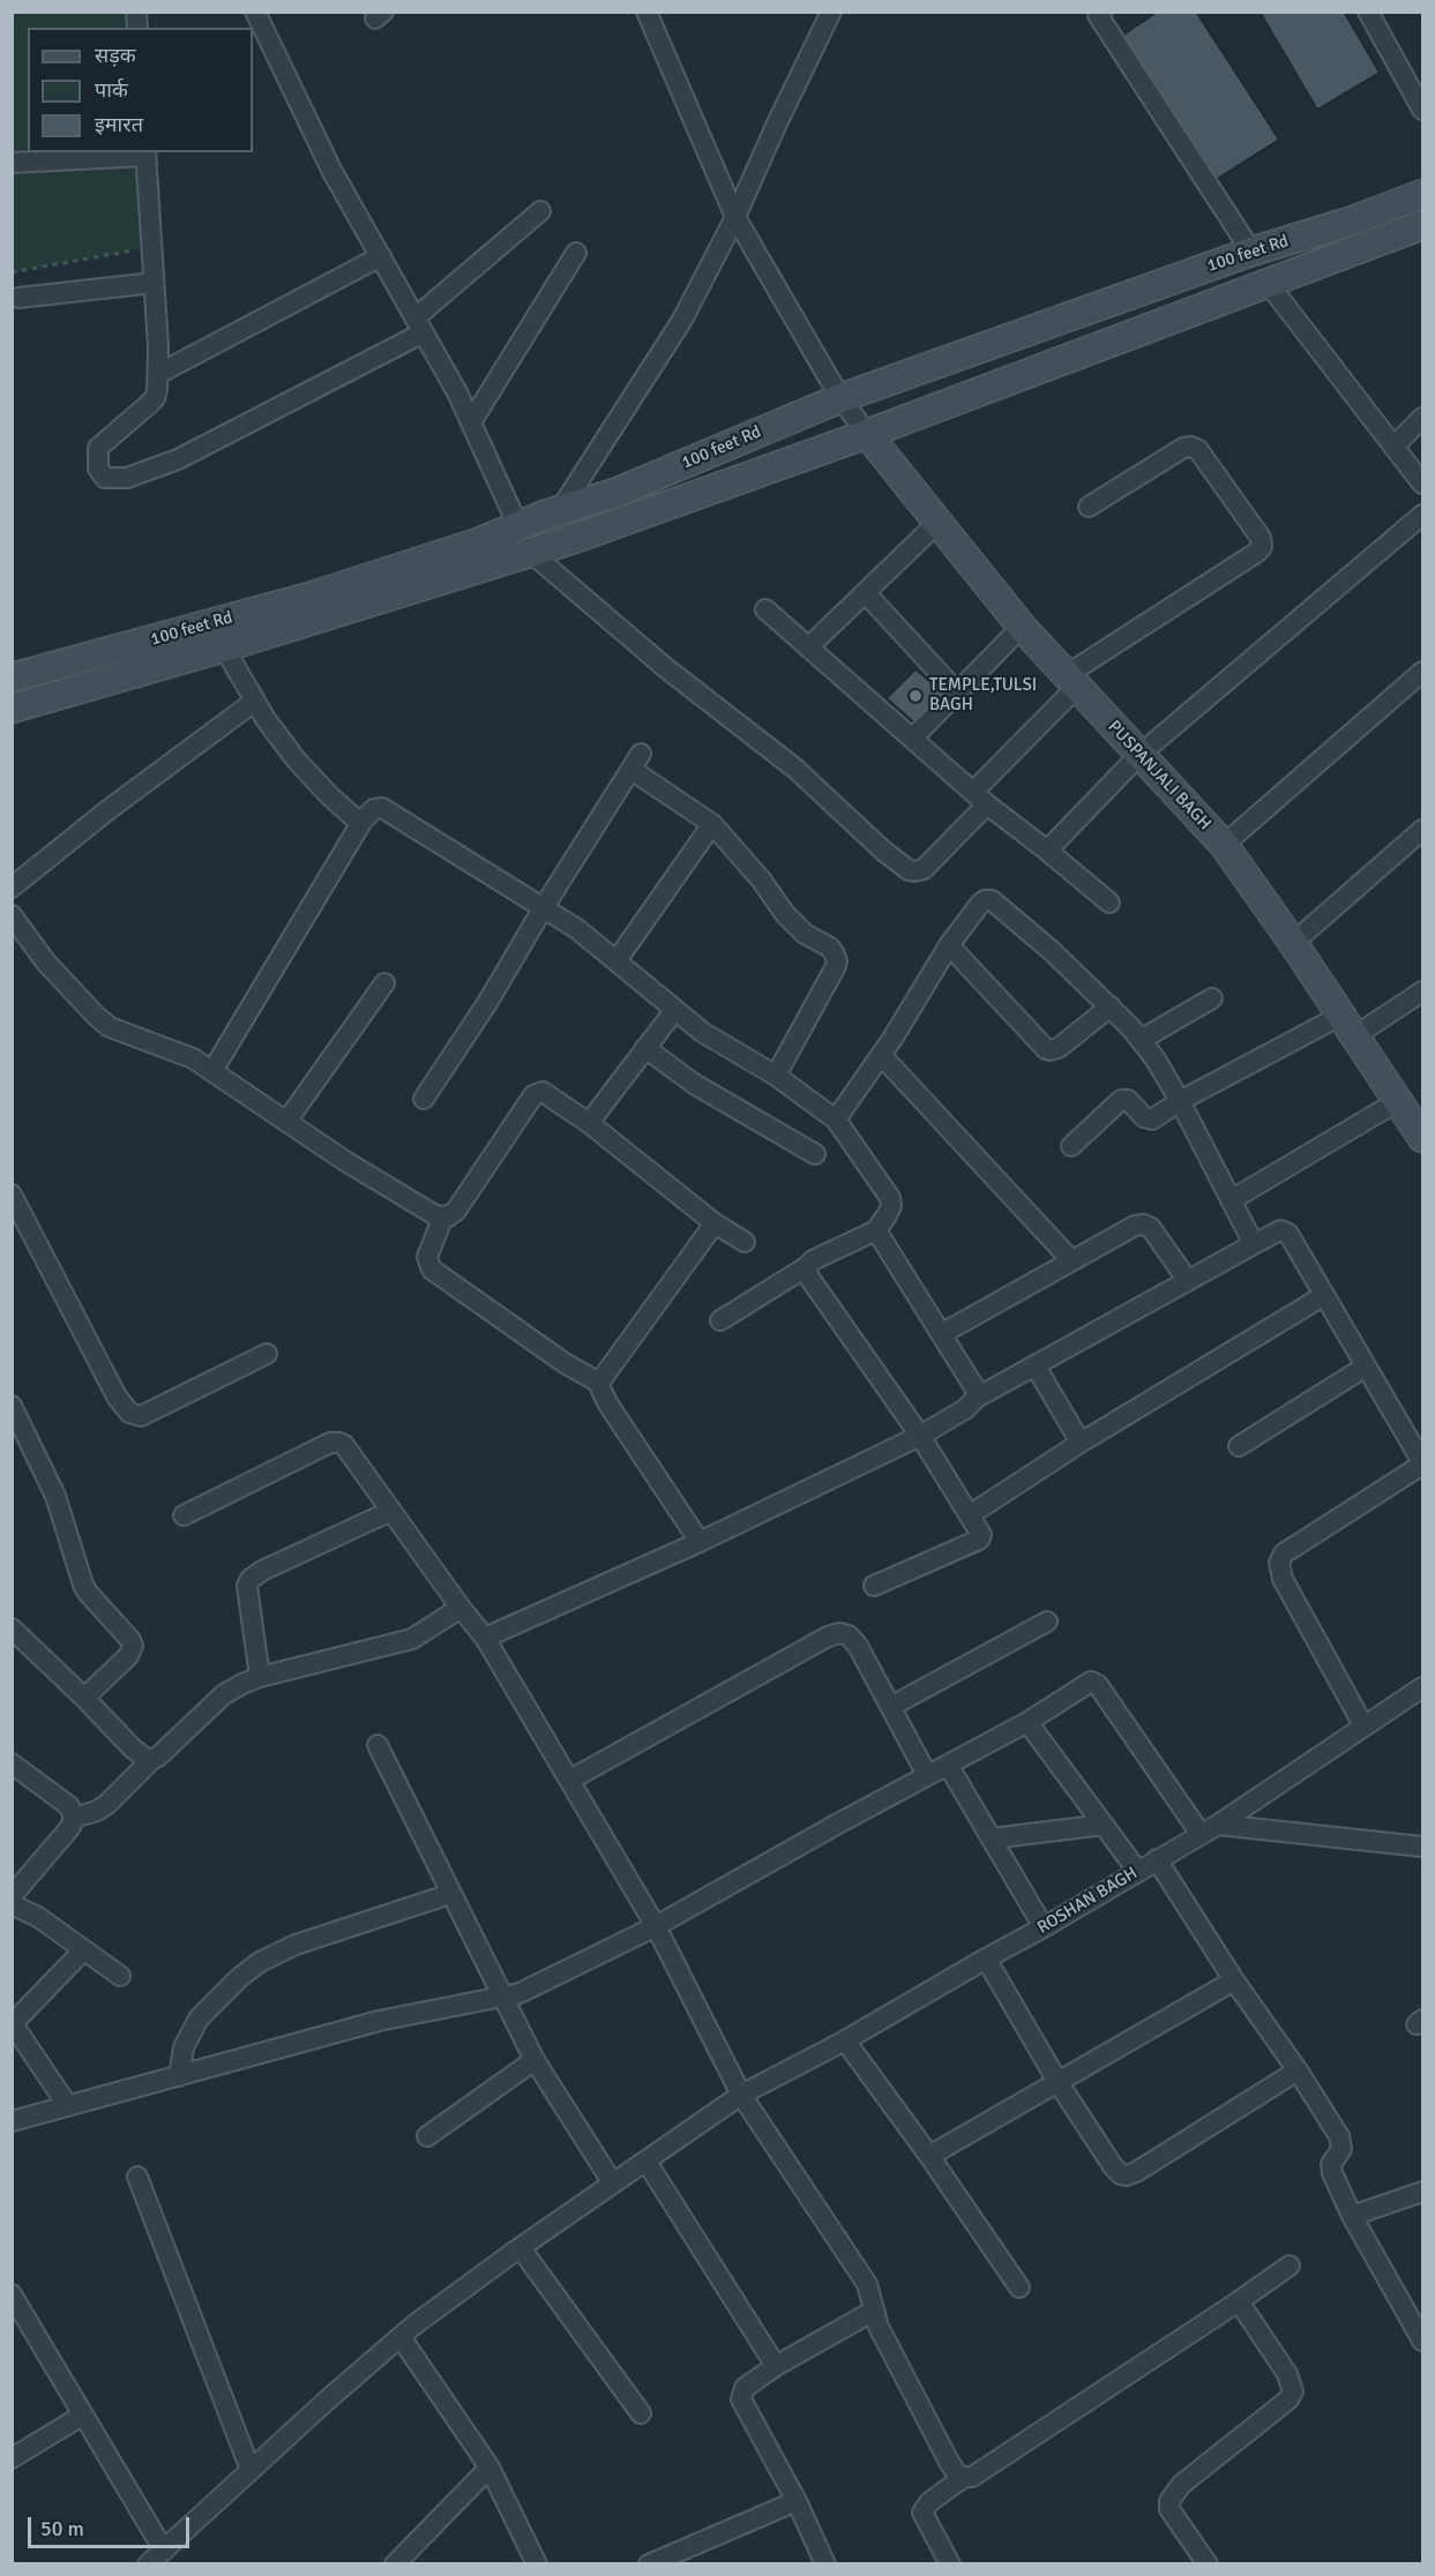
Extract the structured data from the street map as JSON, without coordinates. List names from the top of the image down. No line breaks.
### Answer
{"streets":{"main road":["100 feet Rd","PUSPANJALI BAGH"],"street":["ROSHAN BAGH"]},"places":["TEMPLE,TULSI BAGH"],"legend":["सड़क","पार्क","इमारत"],"scale_bar":"50 m"}
